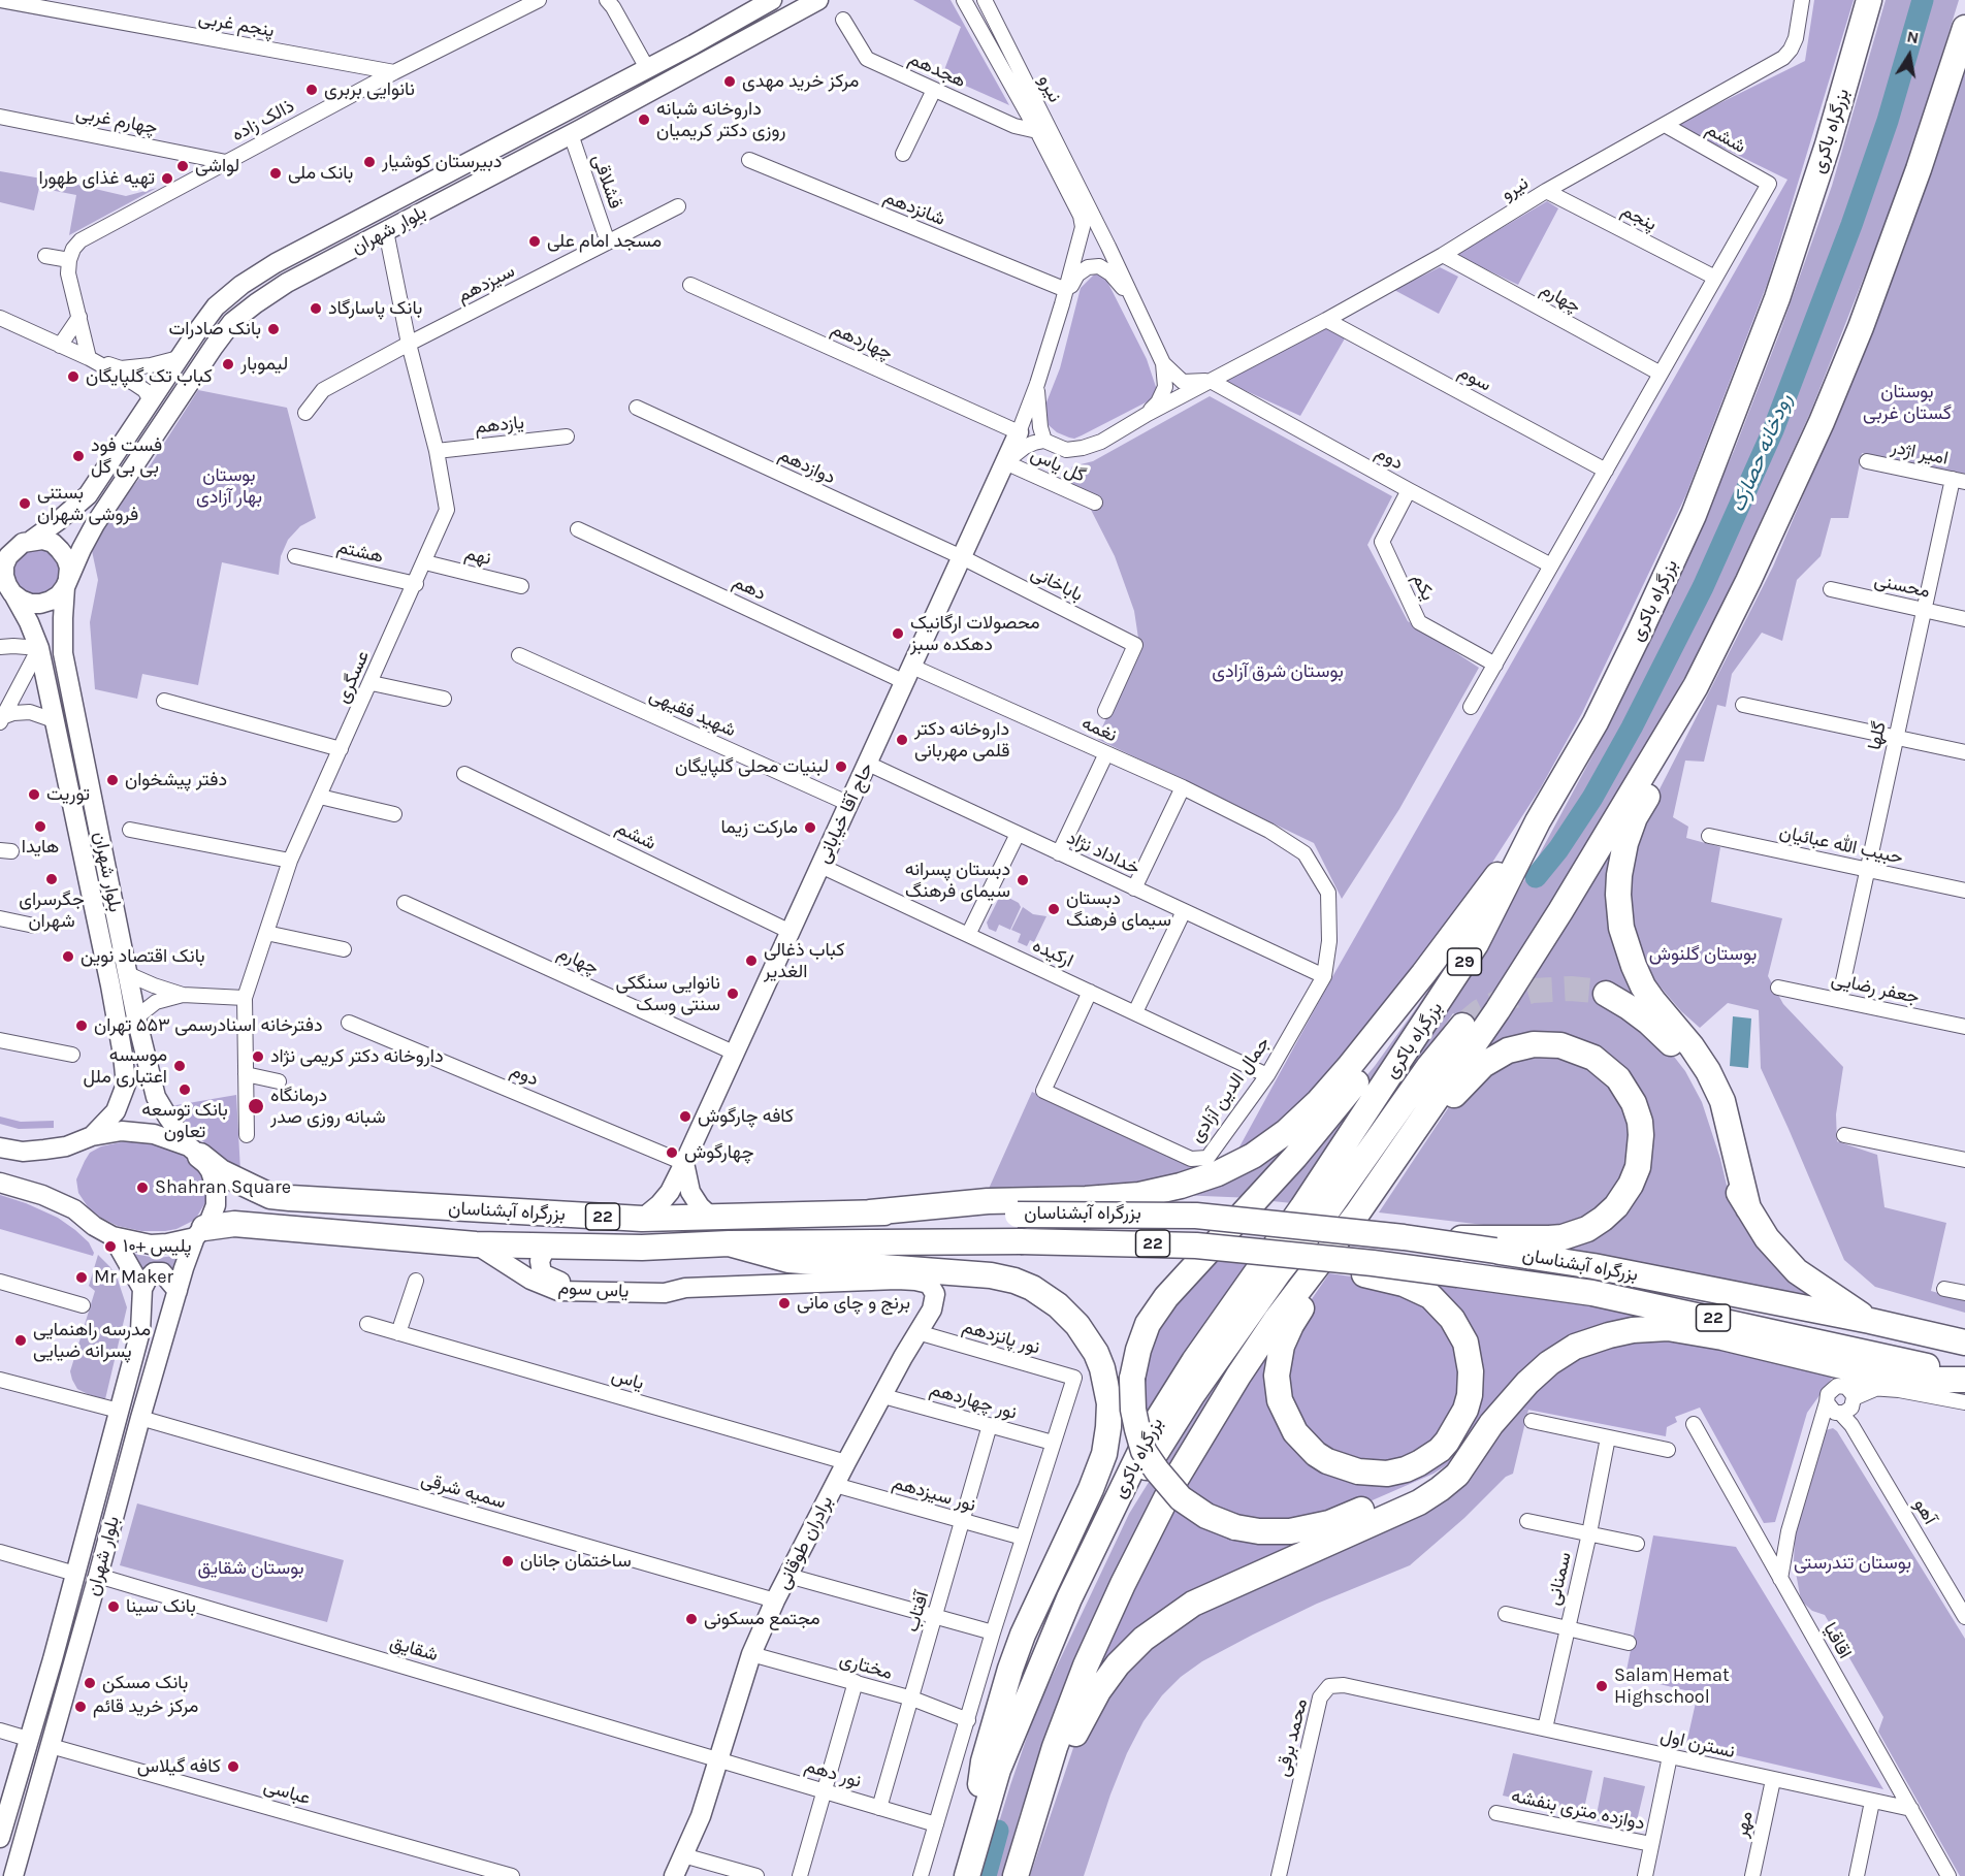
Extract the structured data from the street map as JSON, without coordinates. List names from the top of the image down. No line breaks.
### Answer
{"streets":{"highway":["بزرگراه باکری","29","بزرگراه آبشناسان","22"],"street":["پنجم غربی","هجدهم","نیرو","چهارم غربی","ذالک زاده","ششم","قشلاقی","شانزدهم","پنجم","بلوار شهران","سیزدهم","چهارم","چهاردهم","سوم","یازدهم","امیر اژدر","دوم","گل یاس","دوازدهم","هشتم","نهم","باباخانی","محسنی","یکم","دهم","عسگری","شهید فقیهی","نغمه","گلها","حاج آقا خیابانی","حبیب الله عبائیان","خداداد نژاد","ارکیده","جعفر رضایی","جمال الدین آزادی","یاس سوم","نور پانزدهم","یاس","نور چهاردهم","سمیه شرقی","نور سیزدهم","آهو","برادران طوقانی","سمنانی","آفتاب","اقاقیا","شقایق","مختاری","محمد برقی","نسترن اول","نور دهم","عباسی","دوازده متری بنفشه","مهر"]},"crossings":[["پنجم غربی","ذالک زاده"],["هجدهم","نیرو"],["نیرو","ششم"],["نیرو","شانزدهم"],["نیرو","پنجم"],["نیرو","چهارم"],["نیرو","سوم"],["نیرو","دوم"],["نیرو","حاج آقا خیابانی"],["چهارم غربی","ذالک زاده"],["ششم","پنجم"],["ششم","حاج آقا خیابانی"],["قشلاقی","بلوار شهران"],["قشلاقی","سیزدهم"],["شانزدهم","حاج آقا خیابانی"],["بلوار شهران","عسگری"],["بلوار شهران","بزرگراه آبشناسان"],["بلوار شهران","سمیه شرقی"],["بلوار شهران","شقایق"],["بلوار شهران","عباسی"],["سیزدهم","عسگری"],["چهارم","حاج آقا خیابانی"],["چهاردهم","حاج آقا خیابانی"],["یازدهم","عسگری"],["امیر اژدر","گلها"],["دوم","یکم"],["دوم","حاج آقا خیابانی"],["گل یاس","حاج آقا خیابانی"],["دوازدهم","باباخانی"],["دوازدهم","حاج آقا خیابانی"],["هشتم","عسگری"],["نهم","عسگری"],["باباخانی","حاج آقا خیابانی"],["محسنی","گلها"],["دهم","نغمه"],["دهم","حاج آقا خیابانی"],["شهید فقیهی","حاج آقا خیابانی"],["نغمه","حاج آقا خیابانی"],["نغمه","جمال الدین آزادی"],["گلها","حبیب الله عبائیان"],["گلها","جعفر رضایی"],["حاج آقا خیابانی","خداداد نژاد"],["حاج آقا خیابانی","ارکیده"],["حاج آقا خیابانی","بزرگراه آبشناسان"],["خداداد نژاد","جمال الدین آزادی"],["ارکیده","جمال الدین آزادی"],["بزرگراه آبشناسان","یاس سوم"],["یاس سوم","برادران طوقانی"],["نور پانزدهم","نور چهاردهم"],["نور پانزدهم","برادران طوقانی"],["یاس","برادران طوقانی"],["نور چهاردهم","برادران طوقانی"],["نور چهاردهم","آفتاب"],["سمیه شرقی","برادران طوقانی"],["نور سیزدهم","برادران طوقانی"],["نور سیزدهم","آفتاب"],["برادران طوقانی","شقایق"],["برادران طوقانی","مختاری"],["برادران طوقانی","نور دهم"],["سمنانی","نسترن اول"],["آفتاب","مختاری"],["آفتاب","نور دهم"],["اقاقیا","نسترن اول"],["شقایق","نور دهم"],["محمد برقی","نسترن اول"],["نسترن اول","مهر"]],"water":["رودخانه حصارک"],"parks":["بوستان گستان غربی","بوستان بهار آزادی","بوستان شرق آزادی","بوستان گلنوش","بوستان تندرستی","بوستان شقایق"],"places":["مرکز خرید مهدی","نانوایی بربری","داروخانه شبانه روزی دکتر کریمیان","دبیرستان کوشیار","لواشی","بانک ملی","تهیه غذای طهورا","مسجد امام علی","بانک پاسارگاد","بانک صادرات","لیموبار","کباب تک گلپایگان","فست فود بی بی گل","بستنی فروشی شهران","محصولات ارگانیک دهکده سبز","داروخانه دکتر قلمی مهربانی","لبنیات محلی گلپایگان","دفتر پیشخوان","توریت","هایدا","مارکت زیما","جگرسرای شهران","دبستان پسرانه سیمای فرهنگ","دبستان سیمای فرهنگ","بانک اقتصاد نوین","کباب ذغالی الغدیر","نانوایی سنگکی سنتی وسک","دفترخانه اسنادرسمی ۵۵۳ تهران","داروخانه دکتر کریمی نژاد","موسسه اعتباری ملل","بانک توسعه تعاون","درمانگاه شبانه روزی صدر","کافه چارگوش","چهارگوش","Shahran Square","پلیس +۱۰","Mr Maker","برنج و چای مانی","مدرسه راهنمایی پسرانه ضیایی","ساختمان جانان","بانک سینا","مجتمع مسکونی","بانک مسکن","Salam Hemat Highschool","مرکز خرید قائم","کافه گیلاس"],"north":"top"}
